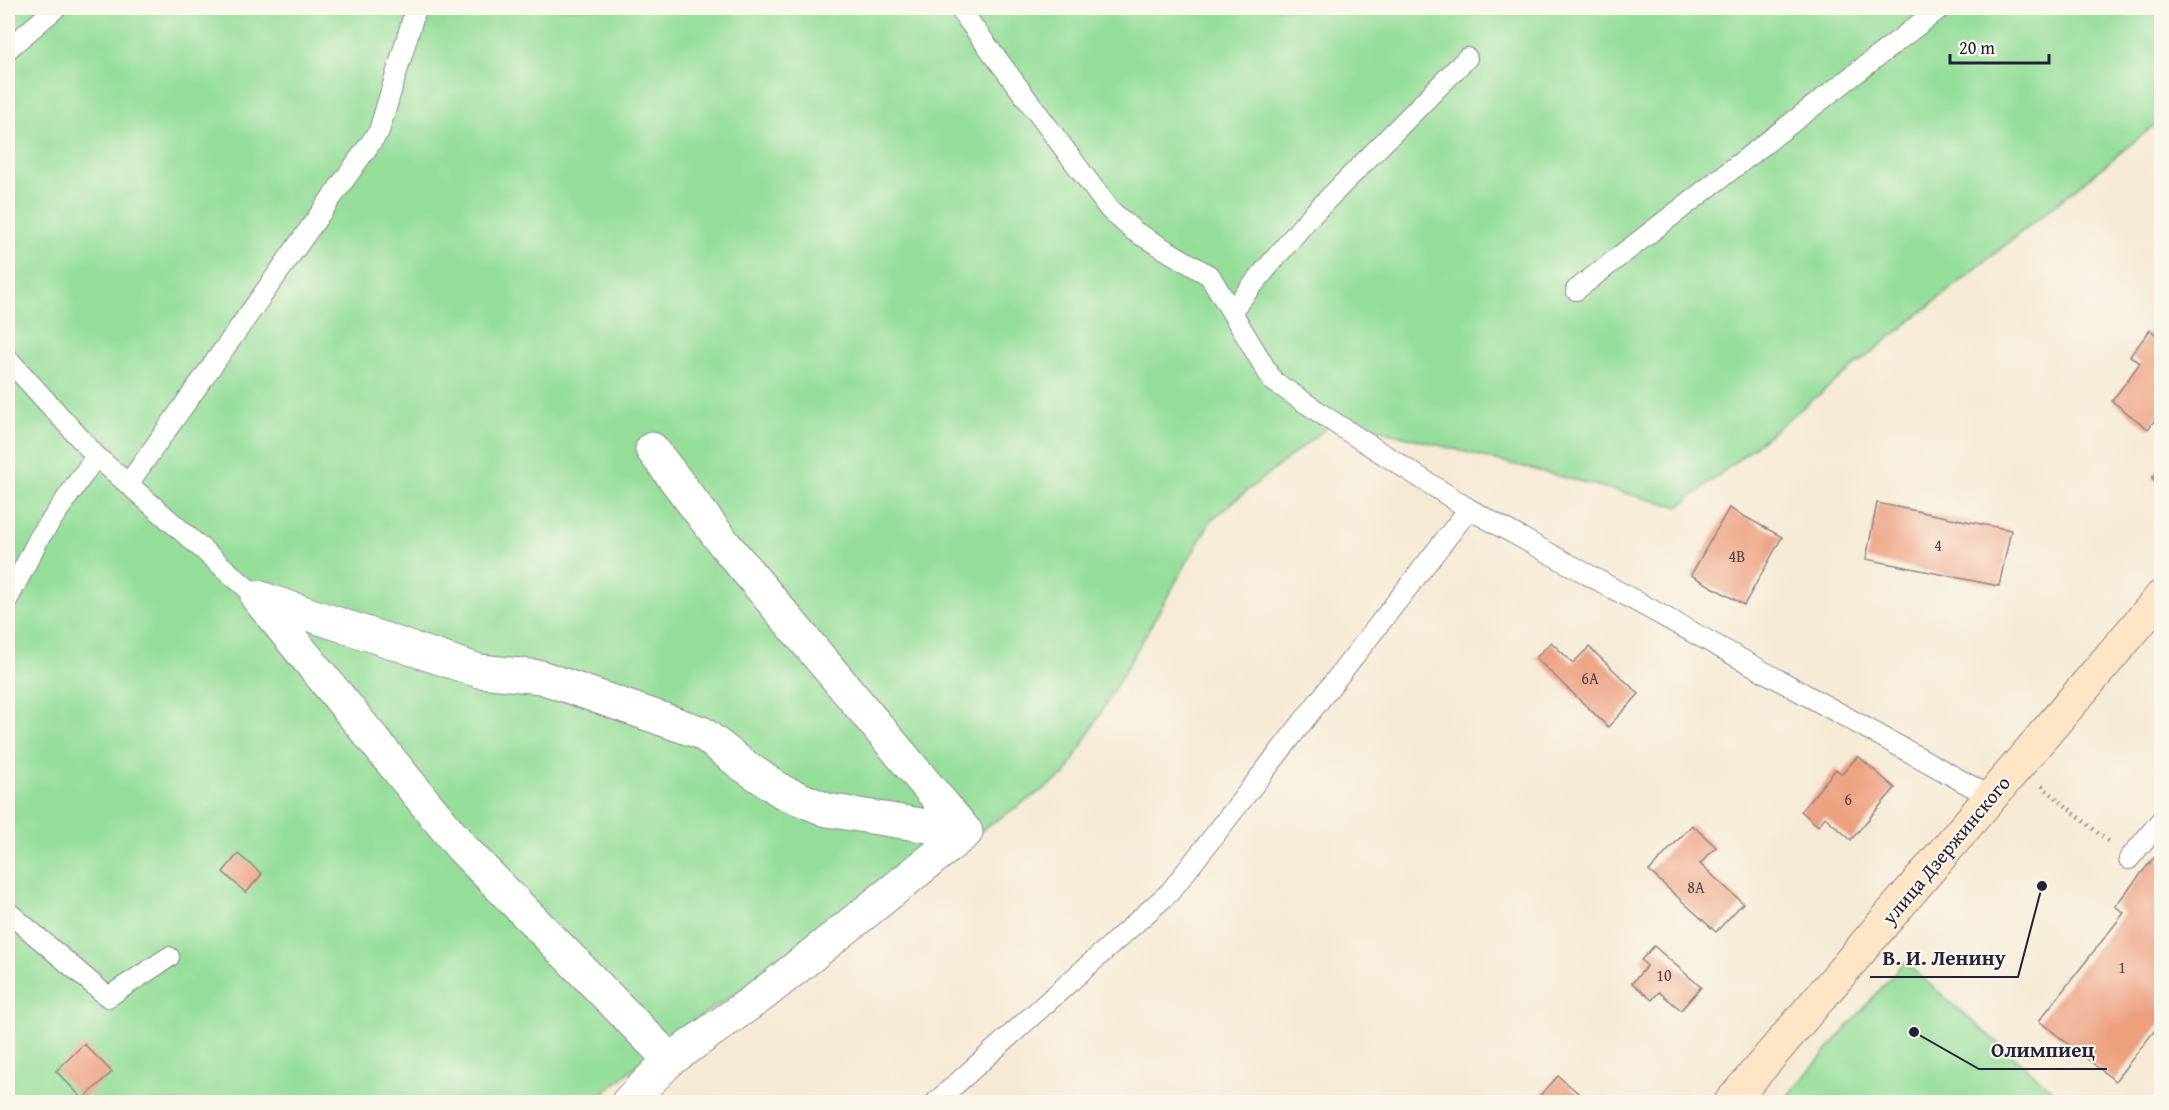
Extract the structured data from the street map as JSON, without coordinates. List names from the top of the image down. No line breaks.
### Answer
{"streets":{"street":["улица Дзержинского"]},"places":["В. И. Ленину","Олимпиец"],"house_numbers":["4","4В","6А","6","8А","1","10"],"scale_bar":"20 m"}
